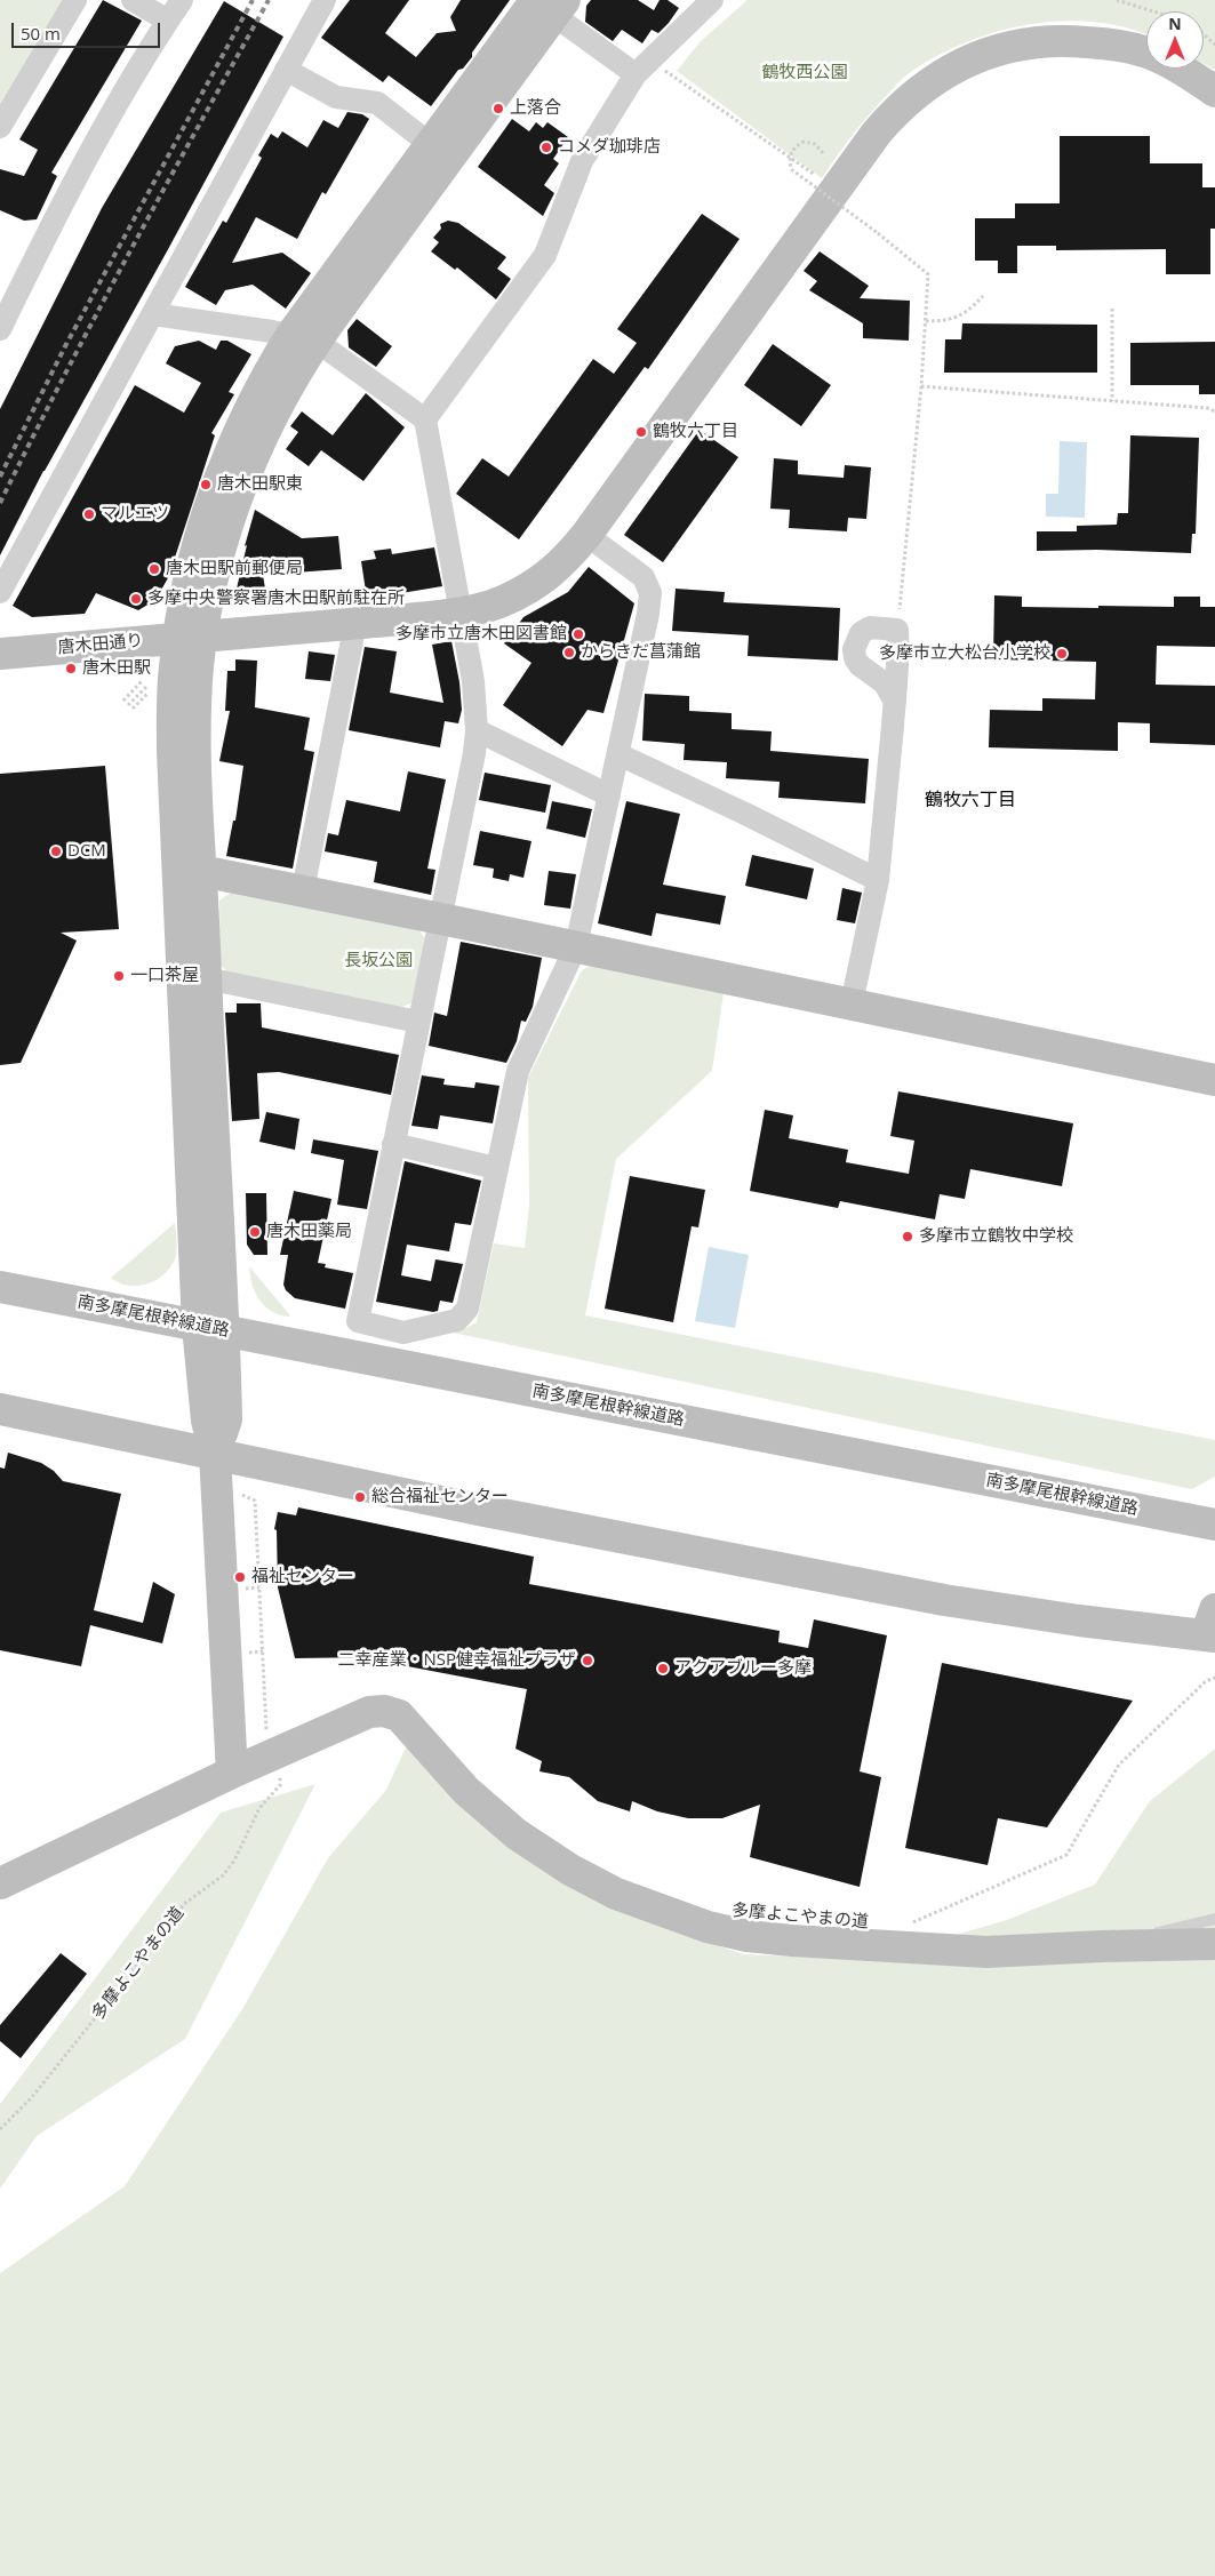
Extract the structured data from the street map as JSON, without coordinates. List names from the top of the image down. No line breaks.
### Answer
{"streets":{"main road":["唐木田通り","南多摩尾根幹線道路"],"path":["多摩よこやまの道"]},"districts":["鶴牧六丁目"],"parks":["鶴牧西公園","長坂公園"],"places":["上落合","コメダ珈琲店","鶴牧六丁目","唐木田駅東","マルエツ","唐木田駅前郵便局","多摩中央警察署唐木田駅前駐在所","多摩市立唐木田図書館","からきだ菖蒲館","多摩市立大松台小学校","唐木田駅","DCM","一口茶屋","唐木田薬局","多摩市立鶴牧中学校","総合福祉センター","福祉センター","二幸産業・NSP健幸福祉プラザ","アクアブルー多摩"],"scale_bar":"50 m","north":"top"}
